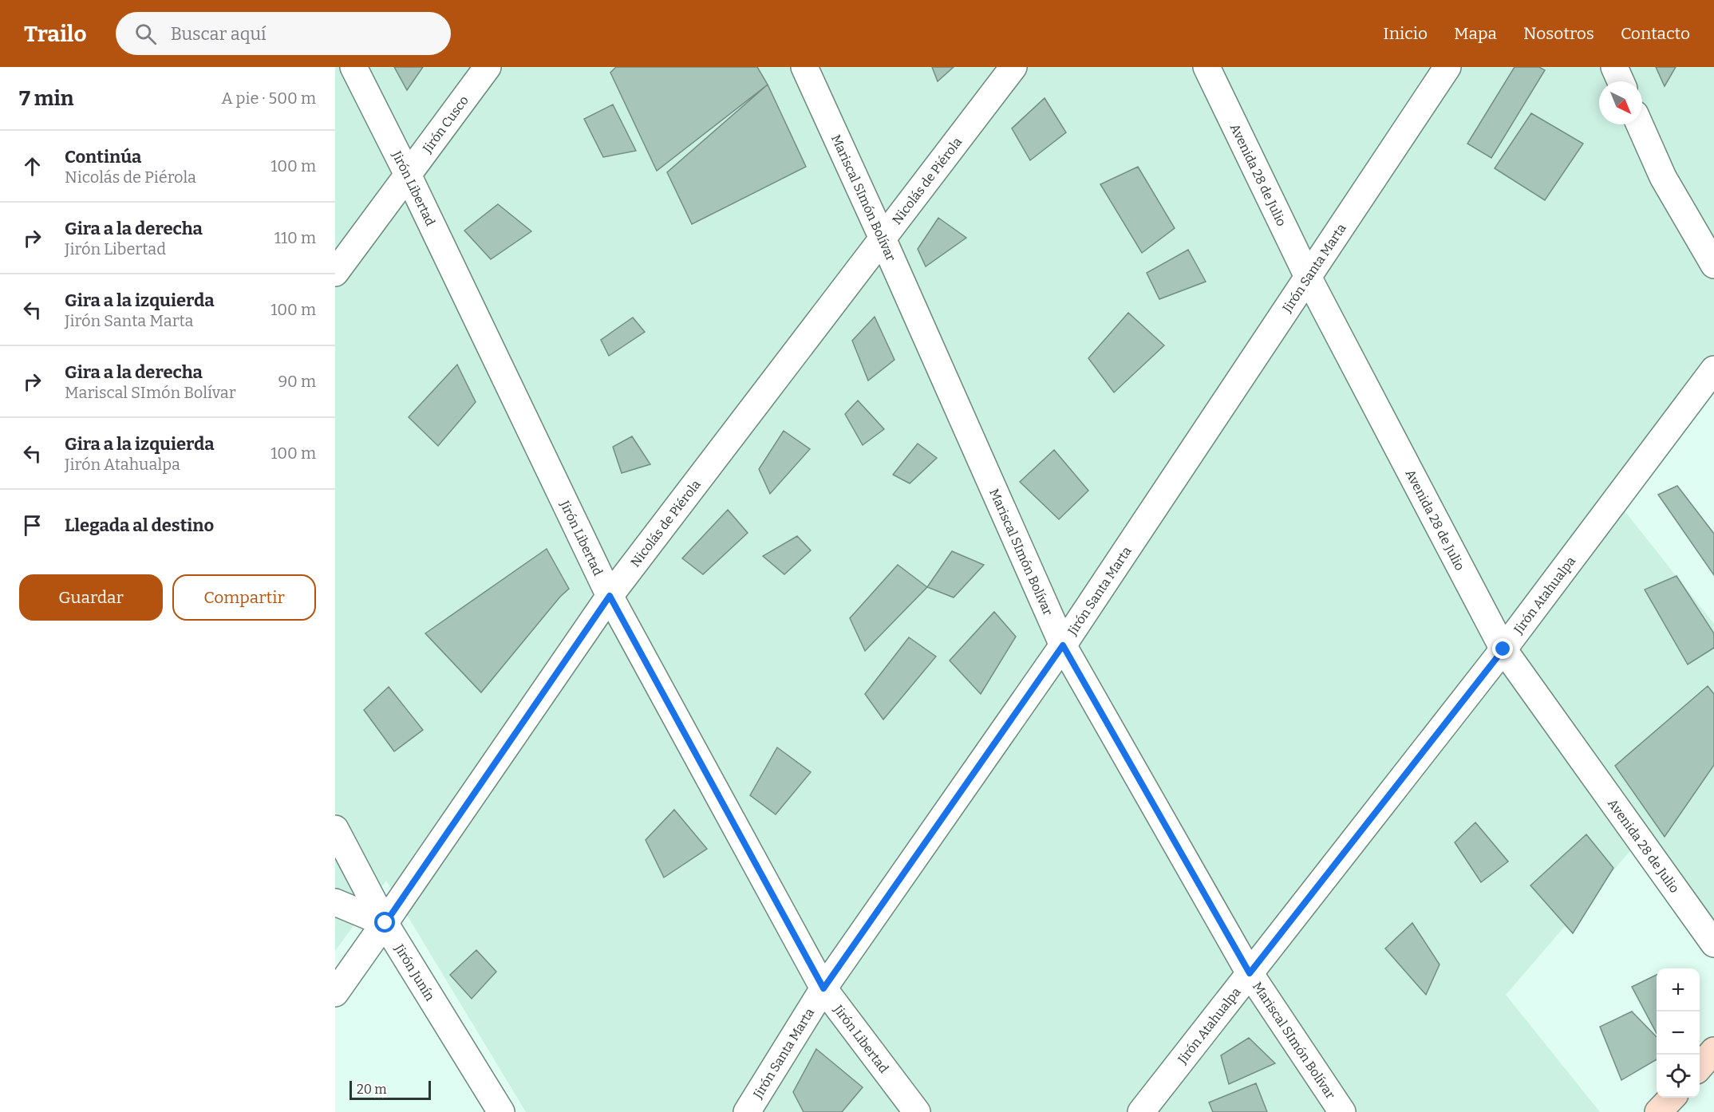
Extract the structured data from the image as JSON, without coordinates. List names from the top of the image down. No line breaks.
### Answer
{"streets":{"street":["Jirón Cusco","Avenida 28 de Julio","Nicolás de Piérola","Jirón Libertad","Mariscal SImón Bolívar","Jirón Santa Marta","Jirón Atahualpa","Jirón Junín"]},"crossings":[["Jirón Cusco","Jirón Libertad"],["Avenida 28 de Julio","Jirón Santa Marta"],["Avenida 28 de Julio","Jirón Atahualpa"],["Nicolás de Piérola","Jirón Libertad"],["Nicolás de Piérola","Mariscal SImón Bolívar"],["Nicolás de Piérola","Jirón Junín"],["Jirón Libertad","Jirón Santa Marta"],["Mariscal SImón Bolívar","Jirón Santa Marta"],["Mariscal SImón Bolívar","Jirón Atahualpa"]],"scale_bar":"20 m","north":"bottom right","page":{"header":"Trailo","search":"Buscar aquí","nav":["Inicio","Mapa","Nosotros","Contacto"],"heading":["7 min","A pie · 500 m"],"list":[["Continúa","Nicolás de Piérola","100 m"],["Gira a la derecha","Jirón Libertad","110 m"],["Gira a la izquierda","Jirón Santa Marta","100 m"],["Gira a la derecha","Mariscal SImón Bolívar","90 m"],["Gira a la izquierda","Jirón Atahualpa","100 m"],"Llegada al destino"],"buttons":["Guardar","Compartir"],"map_buttons":["+","−"],"scale":"20 m"}}
